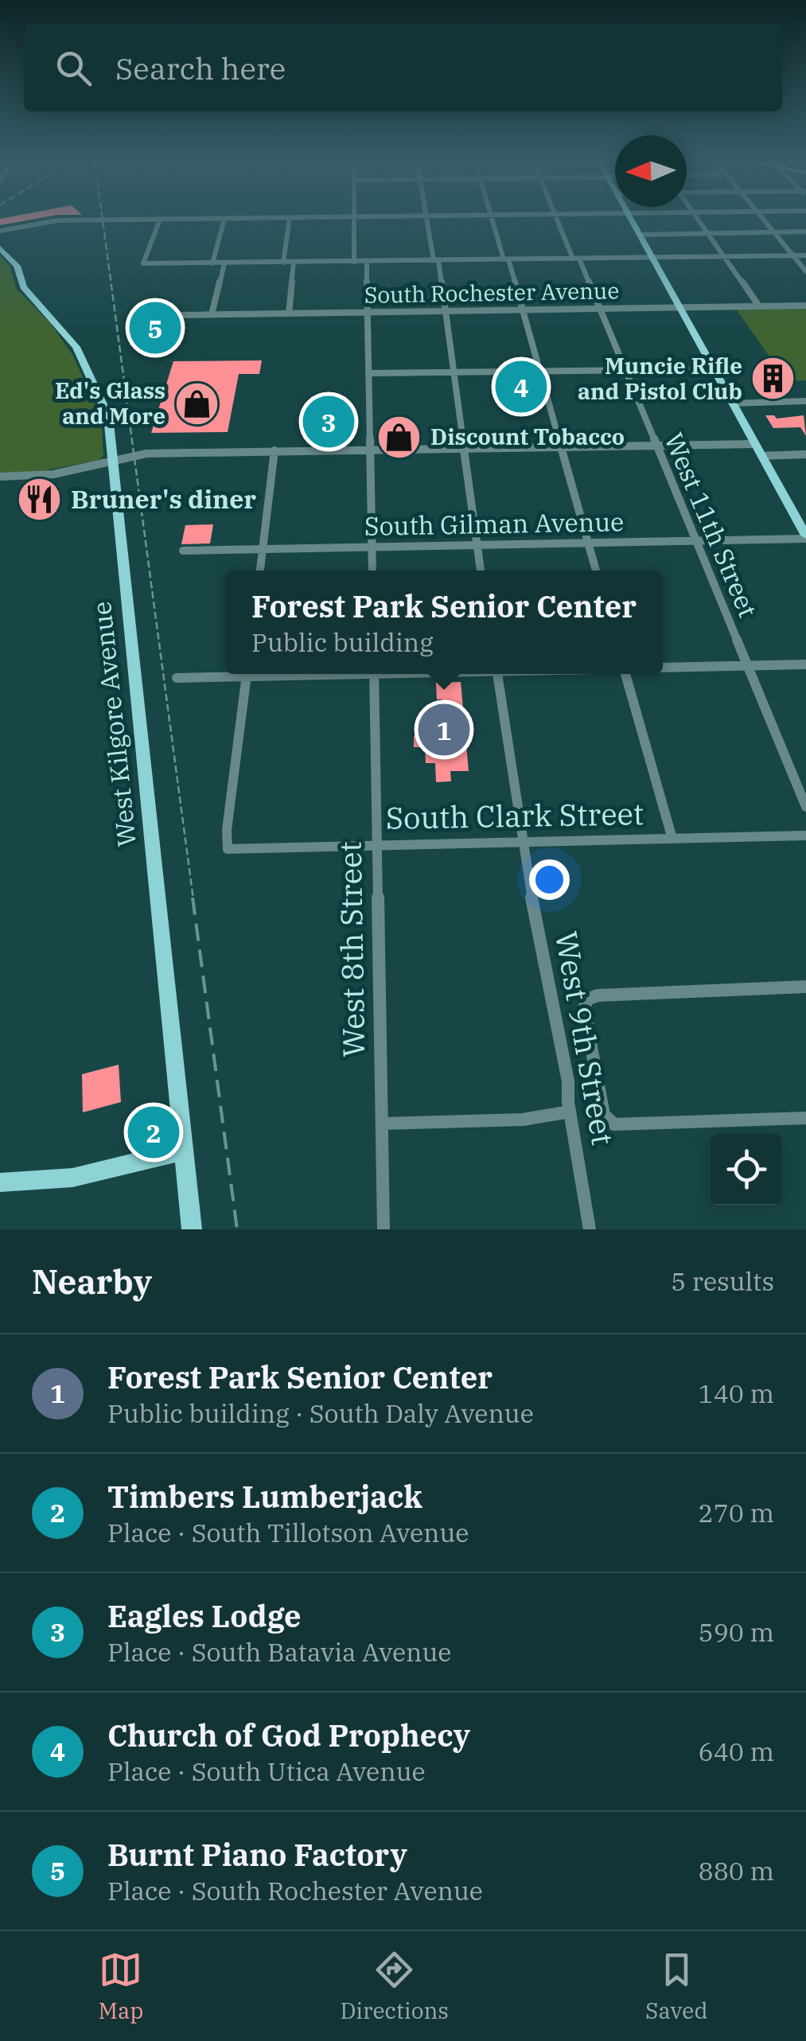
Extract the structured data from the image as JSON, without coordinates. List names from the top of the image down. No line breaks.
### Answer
{"streets":{"main road":["West Kilgore Avenue"],"street":["South Rochester Avenue","South Gilman Avenue","West 11th Street","South Clark Street","West 8th Street","West 9th Street"]},"crossings":[["South Rochester Avenue","West 11th Street"],["South Gilman Avenue","West 11th Street"],["South Clark Street","West 8th Street"],["South Clark Street","West 9th Street"]],"places":{"building":["Muncie Rifle and Pistol Club"],"shop":["Ed's Glass and More","Discount Tobacco"],"restaurant":["Bruner's diner"]},"north":"left","page":{"search":"Search here","pins":["5","4","3","1","2"],"popup":["Forest Park Senior Center","Public building"],"heading":["Nearby","5 results"],"list":[{"mark":"1","name":"Forest Park Senior Center","note":"Public building · South Daly Avenue","value":"140 m"},{"mark":"2","name":"Timbers Lumberjack","note":"Place · South Tillotson Avenue","value":"270 m"},{"mark":"3","name":"Eagles Lodge","note":"Place · South Batavia Avenue","value":"590 m"},{"mark":"4","name":"Church of God Prophecy","note":"Place · South Utica Avenue","value":"640 m"},{"mark":"5","name":"Burnt Piano Factory","note":"Place · South Rochester Avenue","value":"880 m"}],"nav":["Map","Directions","Saved"]}}
